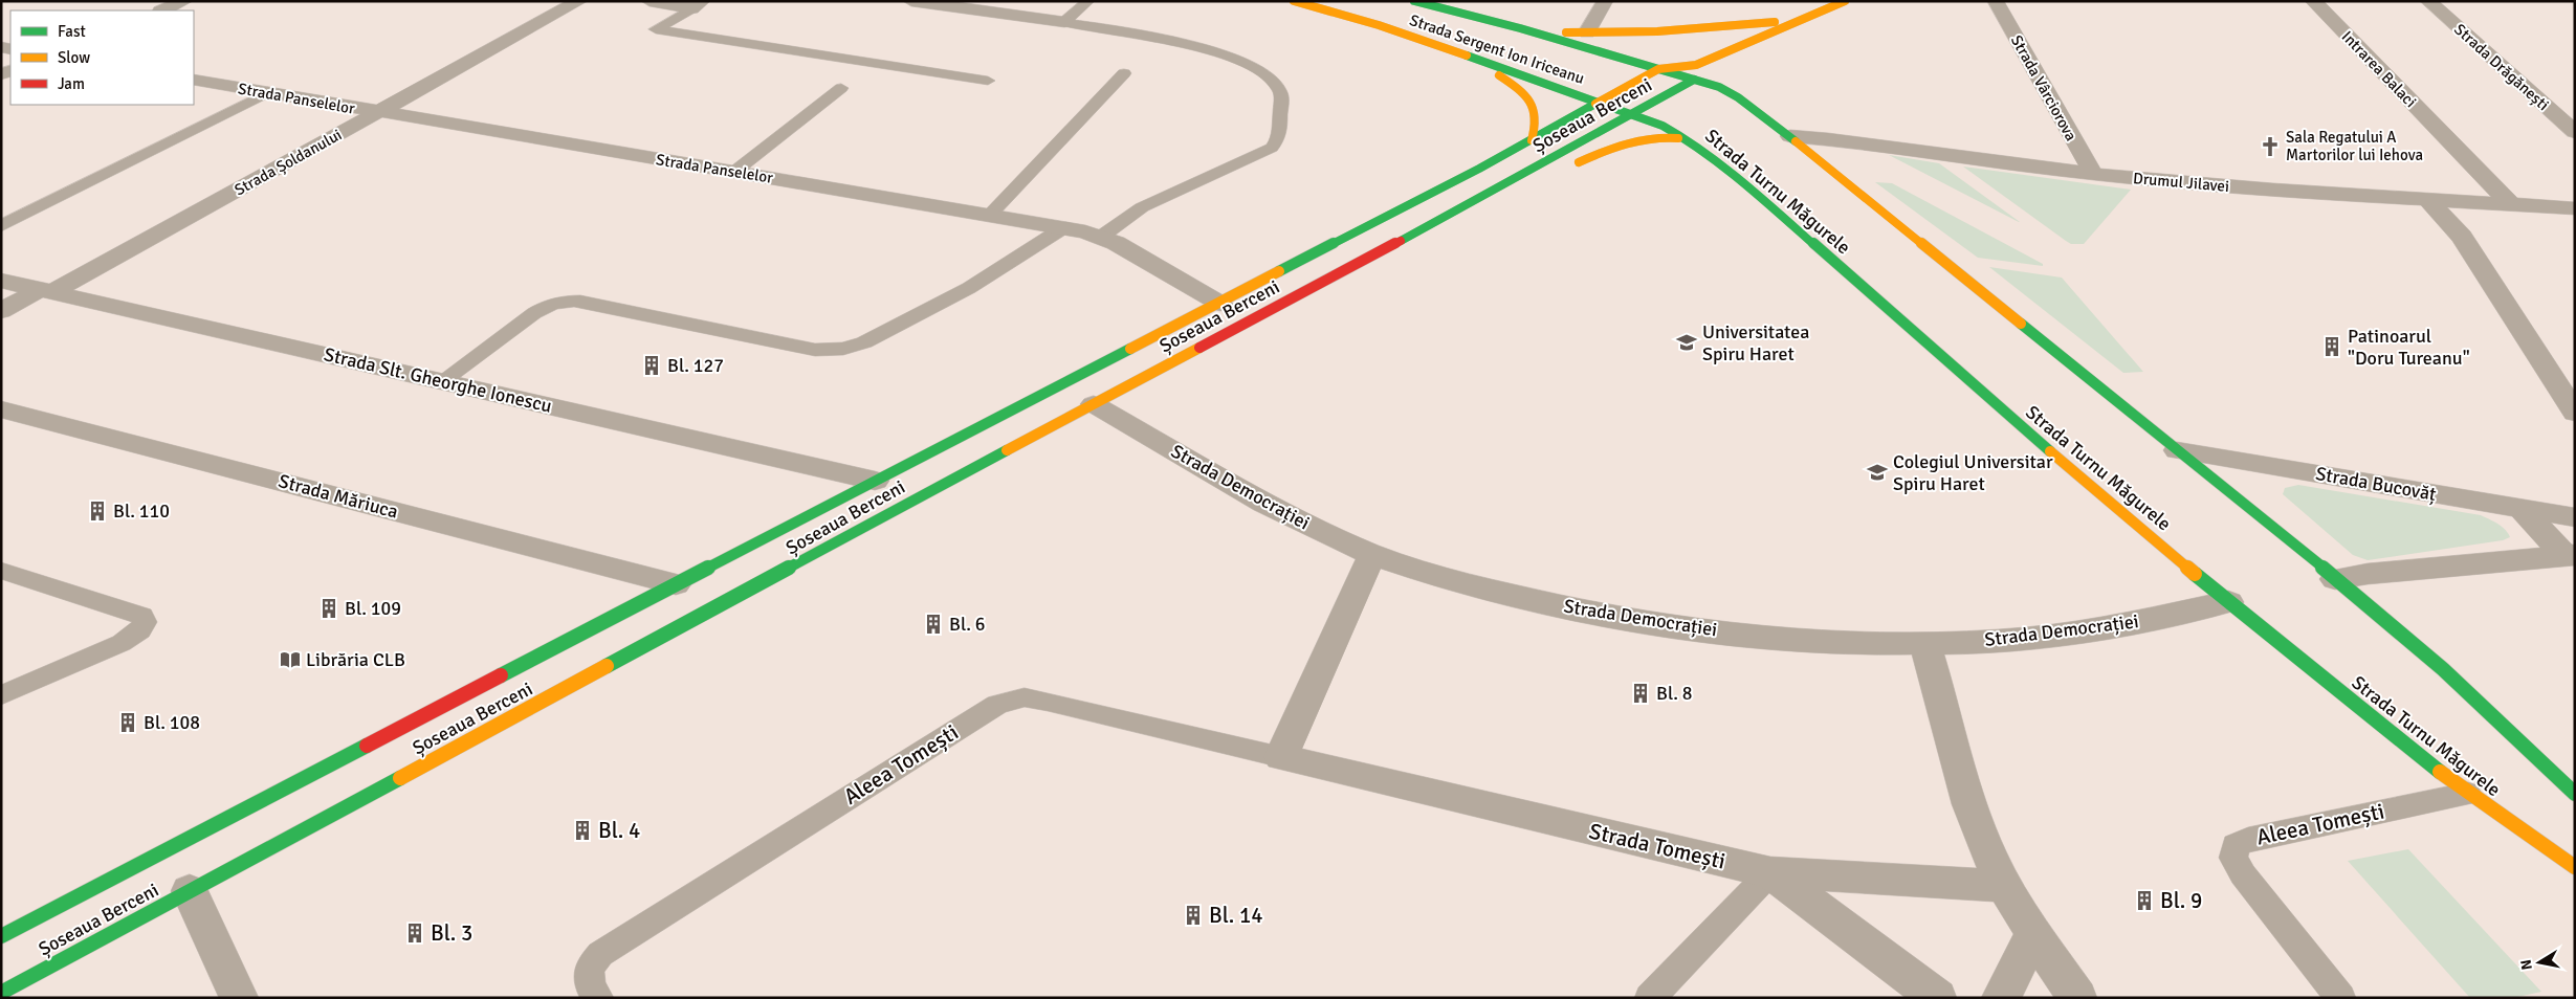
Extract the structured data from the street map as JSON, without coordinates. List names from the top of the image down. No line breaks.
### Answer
{"streets":{"main road":["Strada Sergent Ion Iriceanu","Șoseaua Berceni","Strada Turnu Măgurele"],"street":["Strada Drăgănești","Intrarea Balaci","Strada Vârciorova","Strada Panselelor","Strada Șoldanului","Drumul Jilavei","Strada Slt. Gheorghe Ionescu","Strada Bucovăț","Strada Democrației","Strada Măriuca","Strada Tomești"],"lane":["Aleea Tomești"]},"crossings":[["Strada Sergent Ion Iriceanu","Șoseaua Berceni"],["Strada Sergent Ion Iriceanu","Strada Turnu Măgurele"],["Intrarea Balaci","Drumul Jilavei"],["Strada Vârciorova","Drumul Jilavei"],["Strada Panselelor","Șoseaua Berceni"],["Strada Panselelor","Strada Șoldanului"],["Șoseaua Berceni","Strada Turnu Măgurele"],["Șoseaua Berceni","Strada Slt. Gheorghe Ionescu"],["Șoseaua Berceni","Strada Democrației"],["Șoseaua Berceni","Strada Măriuca"],["Strada Șoldanului","Strada Slt. Gheorghe Ionescu"],["Strada Turnu Măgurele","Strada Democrației"],["Strada Turnu Măgurele","Aleea Tomești"],["Aleea Tomești","Strada Tomești"]],"places":{"church":["Sala Regatului A Martorilor lui Iehova"],"school or university":["Universitatea Spiru Haret","Colegiul Universitar Spiru Haret"],"building":["Patinoarul \"Doru Tureanu\"","Bl. 127","Bl. 110","Bl. 109","Bl. 6","Bl. 8","Bl. 108","Bl. 4","Bl. 9","Bl. 14","Bl. 3"],"library":["Librăria CLB"]},"legend":["Fast","Slow","Jam"],"north":"left"}
